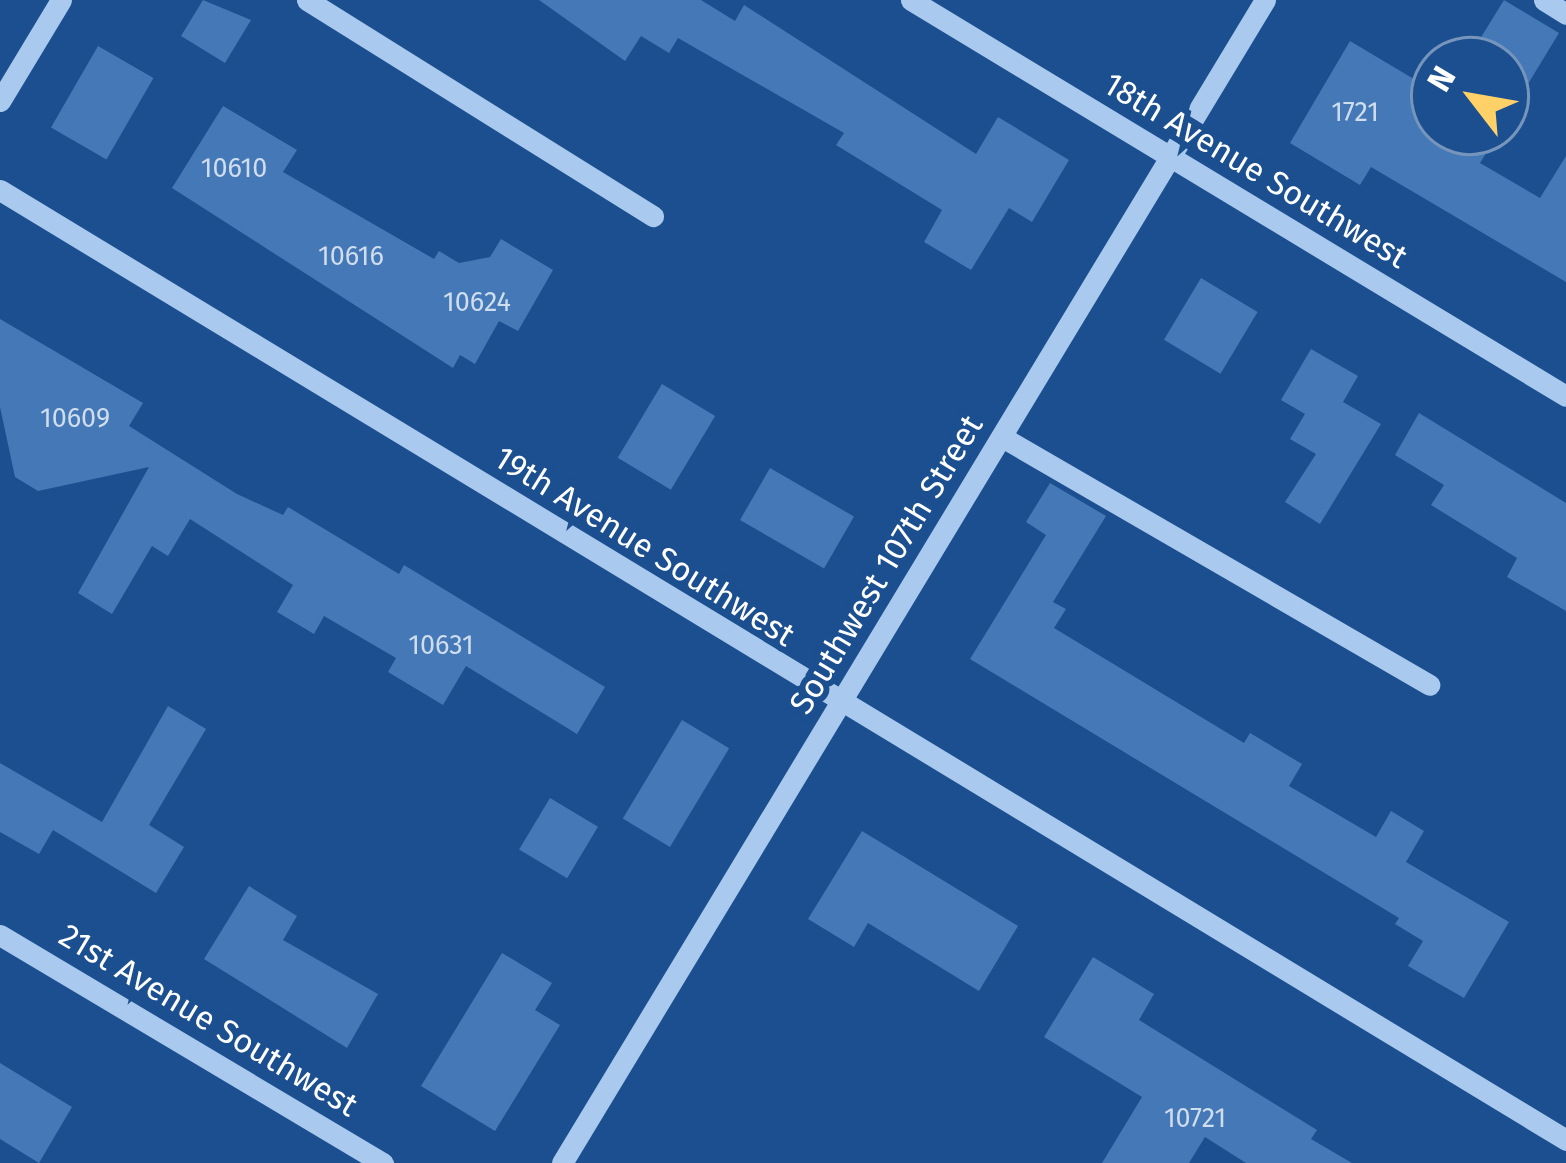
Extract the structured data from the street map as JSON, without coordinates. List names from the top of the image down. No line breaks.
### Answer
{"streets":{"street":["18th Avenue Southwest","19th Avenue Southwest","Southwest 107th Street","21st Avenue Southwest"]},"crossings":[["18th Avenue Southwest","Southwest 107th Street"],["19th Avenue Southwest","Southwest 107th Street"]],"house_numbers":["1721","10610","10616","10624","10609","10631","10721"],"north":"top left"}
